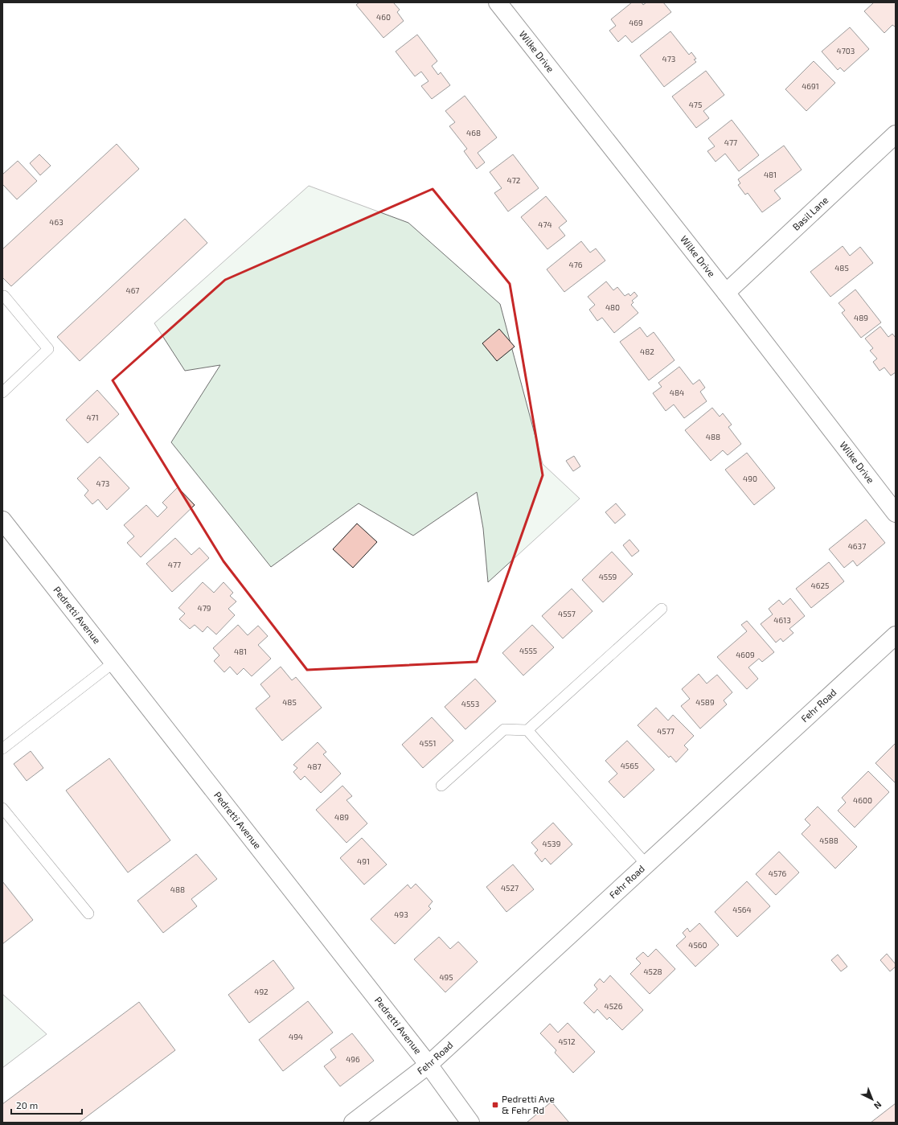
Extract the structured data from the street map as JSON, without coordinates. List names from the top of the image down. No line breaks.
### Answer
{"streets":{"street":["Wilke Drive","Basil Lane","Pedretti Avenue","Fehr Road"]},"crossings":[["Wilke Drive","Basil Lane"],["Pedretti Avenue","Fehr Road"]],"places":{"transit":["Pedretti Ave & Fehr Rd"]},"house_numbers":["460","469","4703","473","4691","475","468","477","481","472","463","474","476","485","467","480","489","482","484","471","488","490","473","4637","477","4559","4625","479","4557","4613","4555","481","4609","485","4589","4553","4577","4551","4565","487","4600","489","4588","4539","491","4576","4527","488","4564","493","4560","4528","495","492","4526","494","4512","496"],"scale_bar":"20 m","north":"bottom right"}
